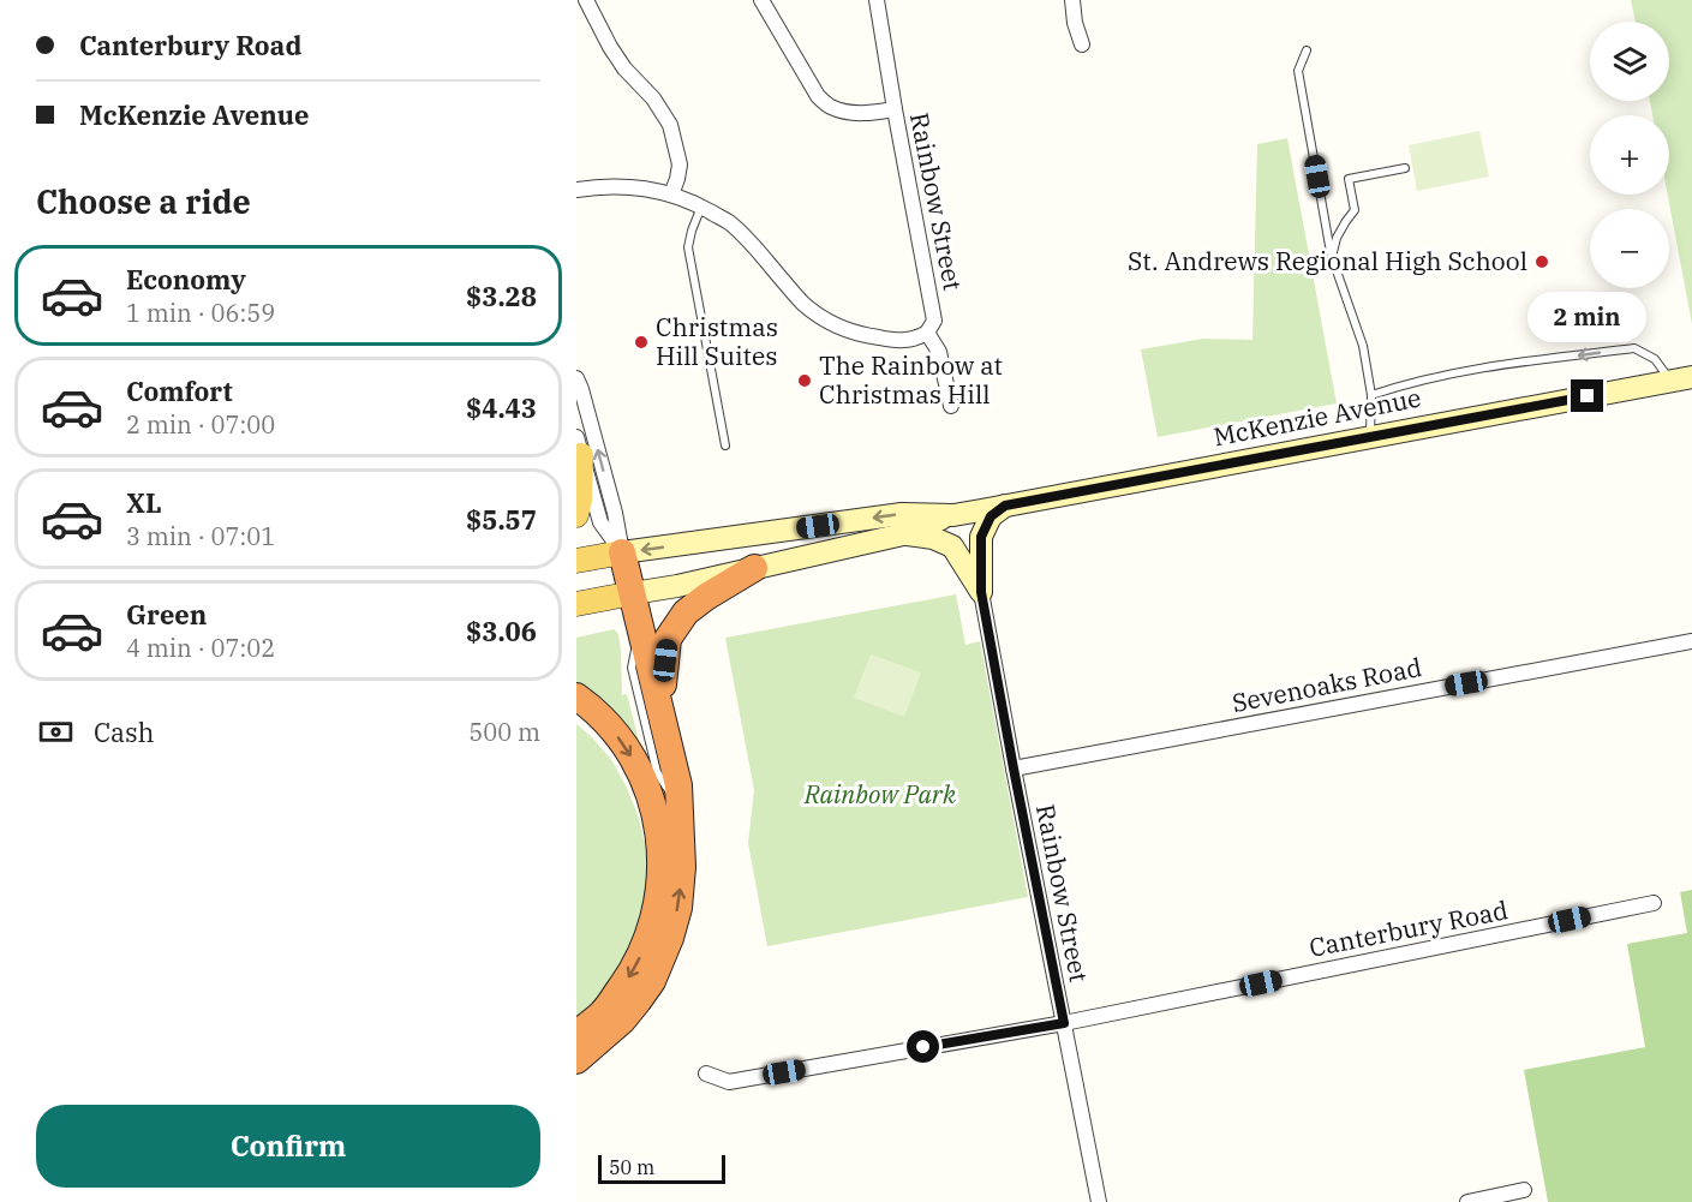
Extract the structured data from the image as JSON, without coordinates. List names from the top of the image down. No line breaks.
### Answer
{"streets":{"main road":["McKenzie Avenue"],"street":["Rainbow Street","Sevenoaks Road","Canterbury Road"]},"crossings":[["Rainbow Street","Sevenoaks Road"],["Rainbow Street","Canterbury Road"]],"parks":["Rainbow Park"],"places":["St. Andrews Regional High School","Christmas Hill Suites","The Rainbow at Christmas Hill"],"scale_bar":"50 m","page":{"banner":["Canterbury Road","McKenzie Avenue"],"map_buttons":["+","−"],"heading":"Choose a ride","list":[{"name":"Economy","note":"1 min · 06:59","value":"$3.28"},{"name":"Comfort","note":"2 min · 07:00","value":"$4.43"},{"name":"XL","note":"3 min · 07:01","value":"$5.57"},{"name":"Green","note":"4 min · 07:02","value":"$3.06"}],"bubble":"2 min","pay":["Cash","500 m"],"buttons":"Confirm","scale":"50 m"}}
